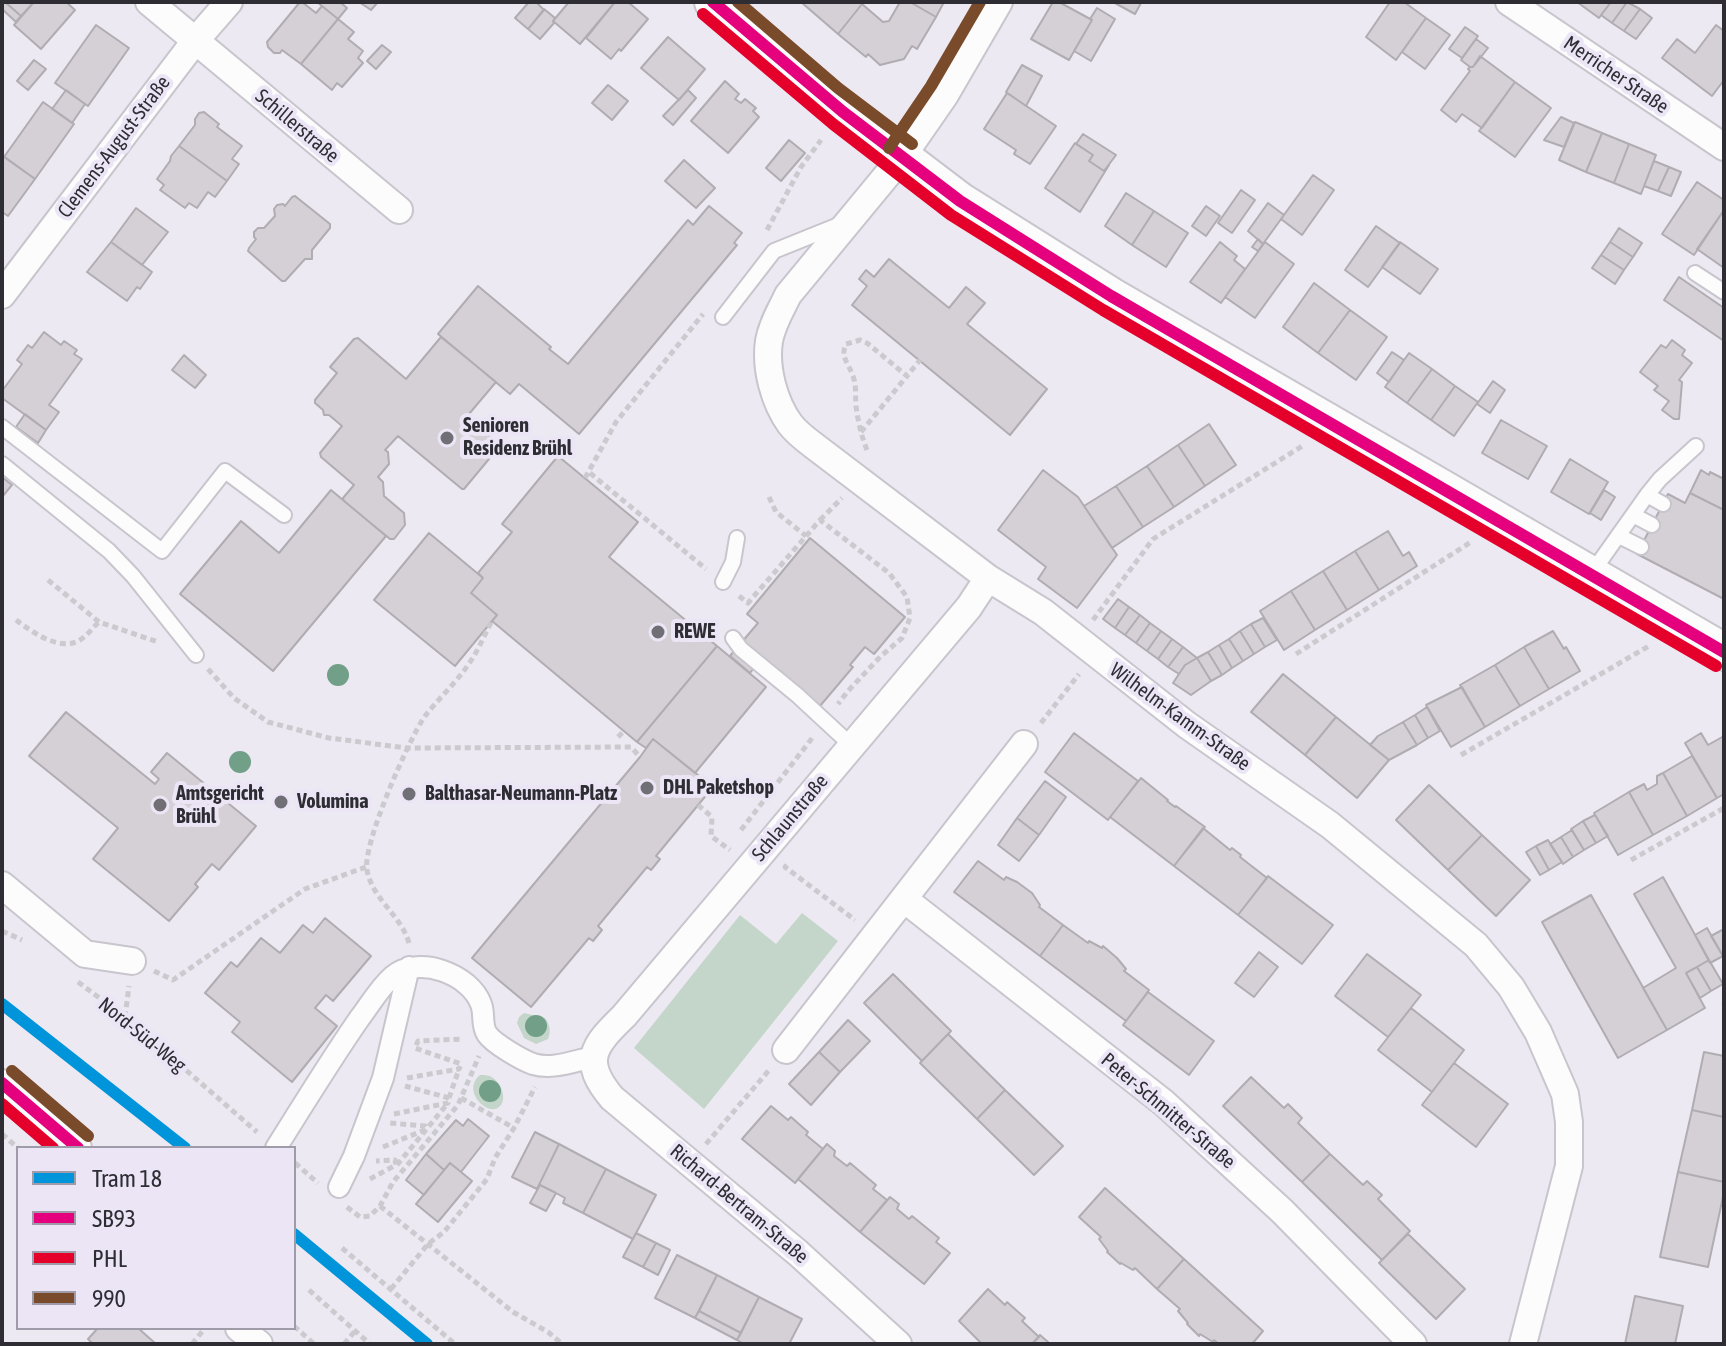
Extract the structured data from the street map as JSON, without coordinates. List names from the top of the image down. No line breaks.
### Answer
{"streets":{"street":["Merricher Straße","Schillerstraße","Clemens-August-Straße","Wilhelm-Kamm-Straße","Schlaunstraße","Peter-Schmitter-Straße","Richard-Bertram-Straße"],"path":["Nord-Süd-Weg"]},"crossings":[["Schillerstraße","Clemens-August-Straße"],["Wilhelm-Kamm-Straße","Schlaunstraße"],["Schlaunstraße","Richard-Bertram-Straße"]],"places":["Senioren Residenz Brühl","REWE","DHL Paketshop","Balthasar-Neumann-Platz","Volumina","Amtsgericht Brühl"],"lines":["transit line SB93","transit line 990","transit line PHL","tram line 18"],"legend":["Tram 18","SB93","PHL","990"]}
